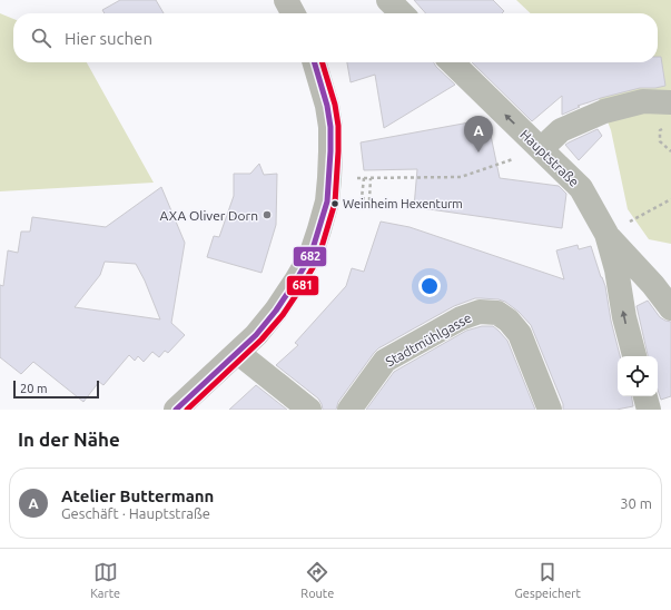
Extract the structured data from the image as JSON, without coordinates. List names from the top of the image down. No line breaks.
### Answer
{"streets":{"street":["Hauptstraße","Stadtmühlgasse"]},"places":["Weinheim Hexenturm","AXA Oliver Dorn"],"lines":["transit line 682","transit line 681"],"scale_bar":"20 m","page":{"search":"Hier suchen","pins":"A","scale":"20 m","heading":"In der Nähe","list":[{"mark":"A","name":"Atelier Buttermann","note":"Geschäft · Hauptstraße","value":"30 m"}],"nav":["Karte","Route","Gespeichert"]}}
